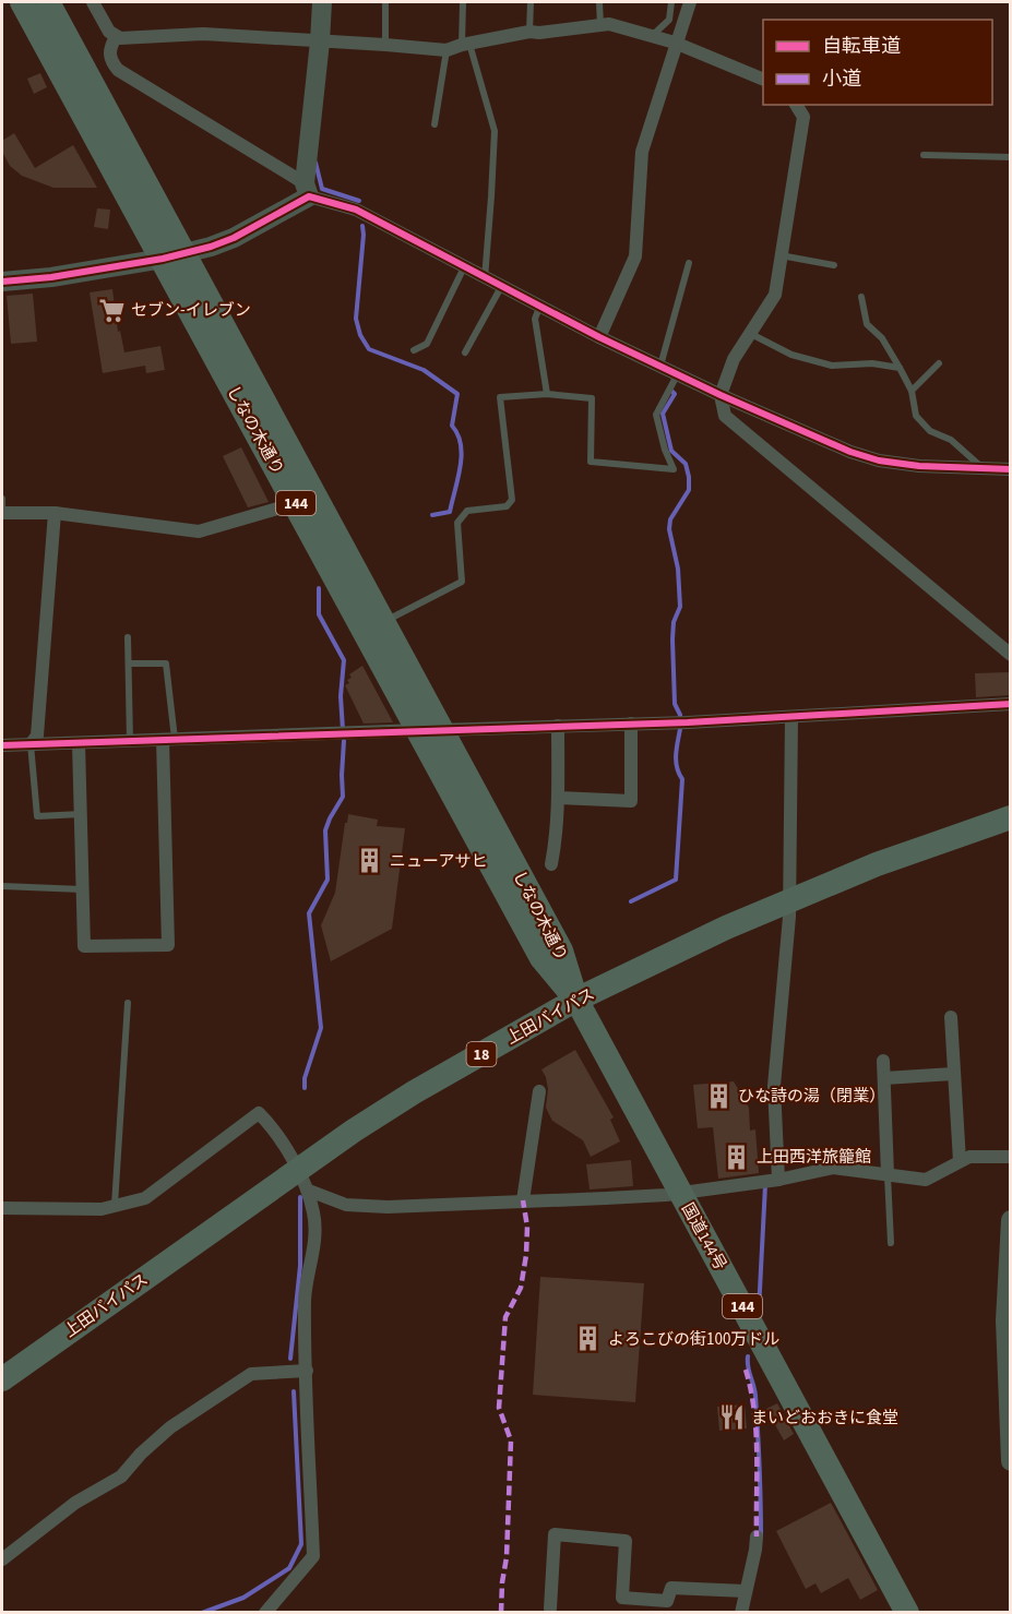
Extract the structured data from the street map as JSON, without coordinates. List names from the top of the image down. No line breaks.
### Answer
{"streets":{"highway":["しなの木通り","144","上田バイパス","18","国道144号"]},"crossings":[["しなの木通り","上田バイパス"],["しなの木通り","国道144号"],["上田バイパス","国道144号"]],"places":{"supermarket":["セブン-イレブン"],"building":["ニューアサヒ","ひな詩の湯（閉業）","上田西洋旅籠館","よろこびの街100万ドル"],"restaurant":["まいどおおきに食堂"]},"legend":["自転車道","小道"]}
